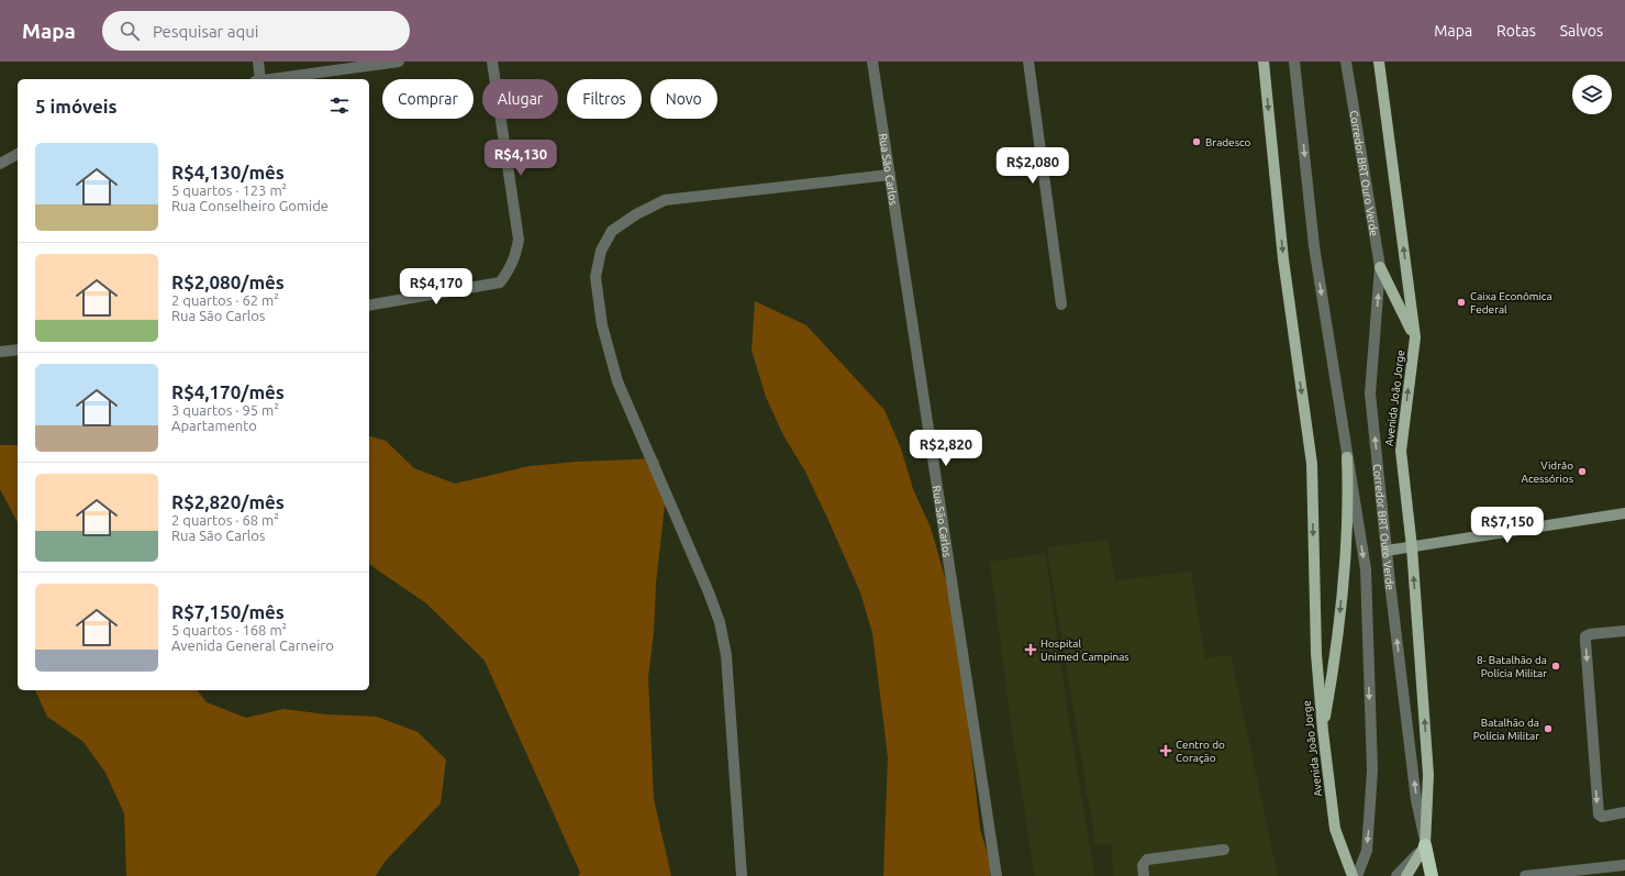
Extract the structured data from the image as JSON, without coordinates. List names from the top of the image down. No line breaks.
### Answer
{"streets":{"highway":["Avenida João Jorge"],"street":["Rua São Carlos","Corredor BRT Ouro Verde"]},"crossings":[["Corredor BRT Ouro Verde","Avenida João Jorge"]],"places":{"other":["Bradesco","Caixa Econômica Federal","Vidråo Acessórios","8- Batalhão da Polícia Militar","Batalhão da Polícia Militar"],"health":["Hospital Unimed Campinas","Centro do Coração"]},"page":{"header":"Mapa","search":"Pesquisar aqui","nav":["Mapa","Rotas","Salvos"],"chip":["Comprar","Alugar","Filtros","Novo"],"heading":"5 imóveis","list":[{"name":"R$4,130/mês","note":"5 quartos · 123 m² · Rua Conselheiro Gomide"},{"name":"R$2,080/mês","note":"2 quartos · 62 m² · Rua São Carlos"},{"name":"R$4,170/mês","note":"3 quartos · 95 m² · Apartamento"},{"name":"R$2,820/mês","note":"2 quartos · 68 m² · Rua São Carlos"},{"name":"R$7,150/mês","note":"5 quartos · 168 m² · Avenida General Carneiro"}],"price":["R$4,130","R$2,080","R$4,170","R$2,820","R$7,150"]}}
